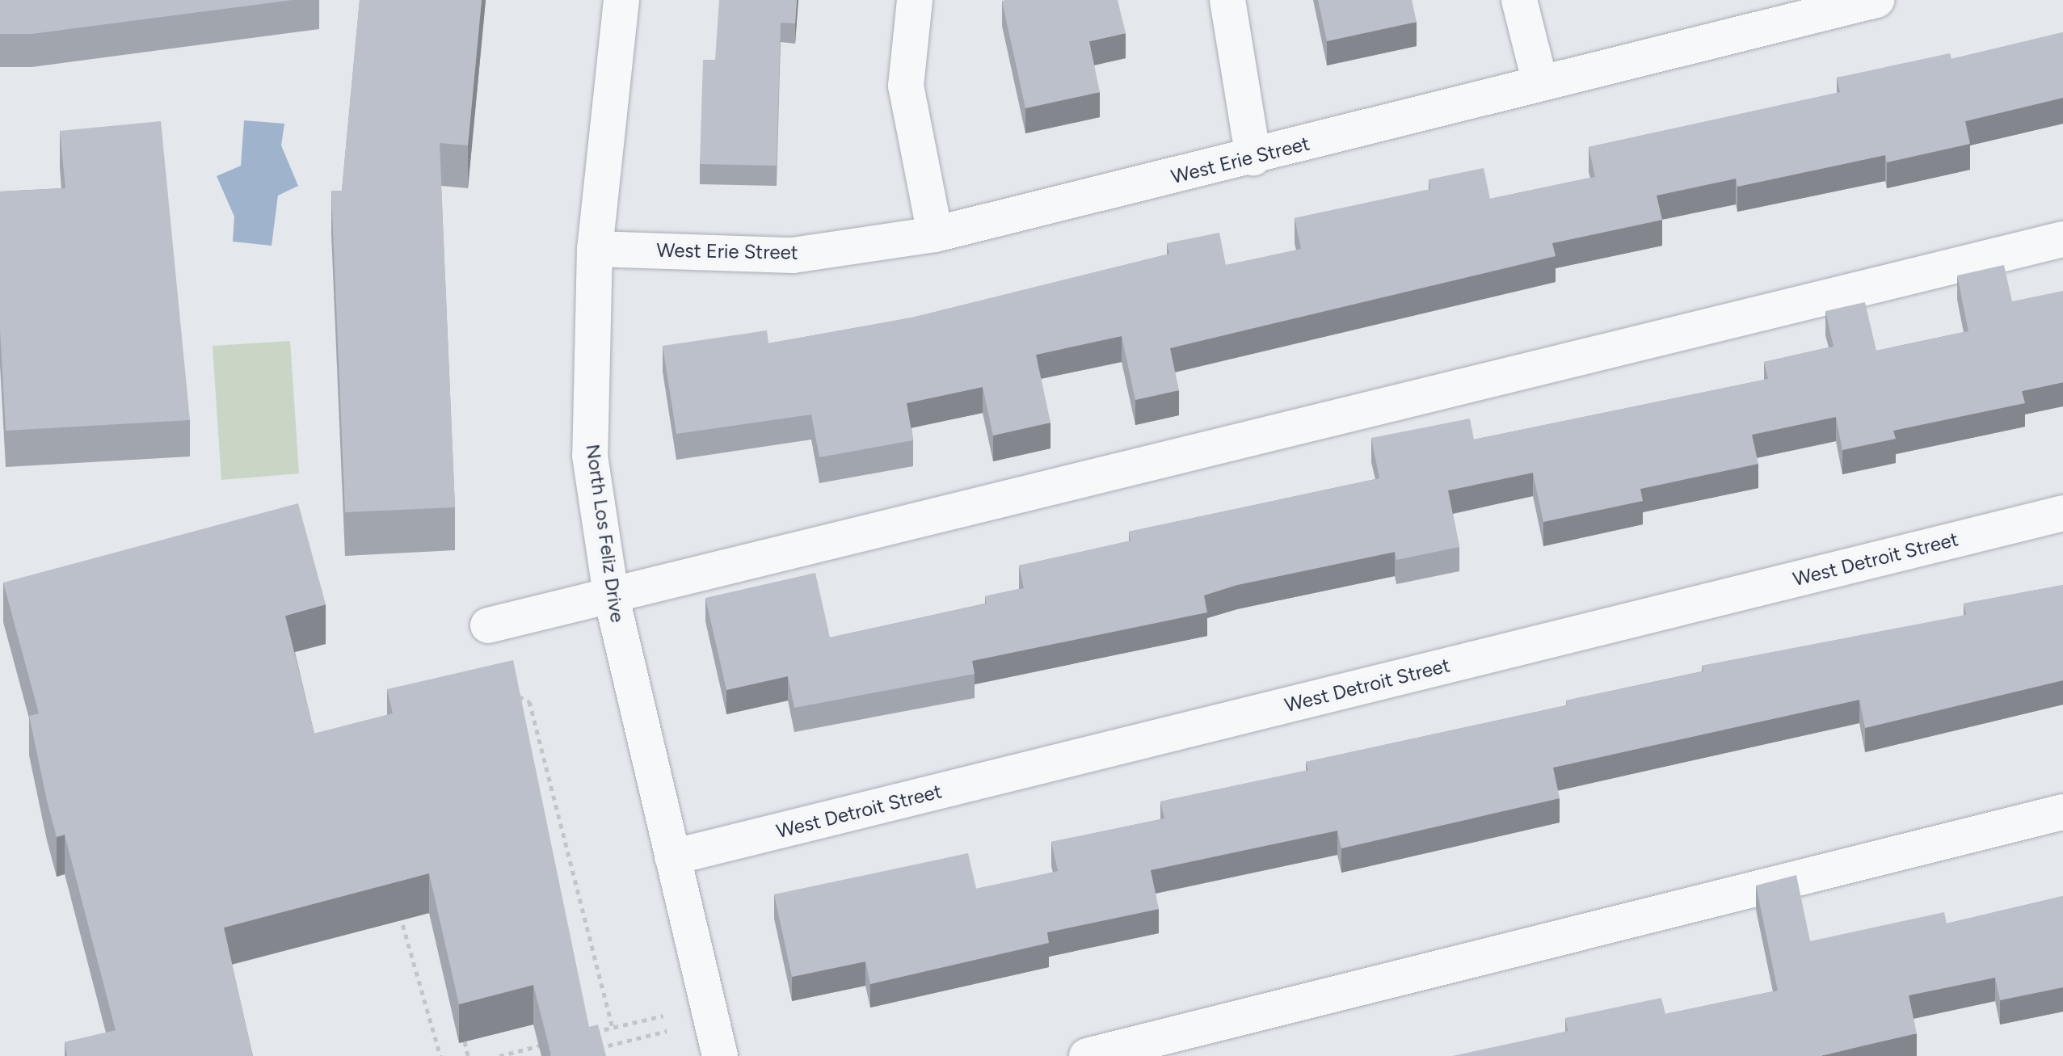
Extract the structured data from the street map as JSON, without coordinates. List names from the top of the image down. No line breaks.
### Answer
{"streets":{"street":["West Erie Street","North Los Feliz Drive","West Detroit Street"]},"crossings":[["West Erie Street","North Los Feliz Drive"],["North Los Feliz Drive","West Detroit Street"]]}
